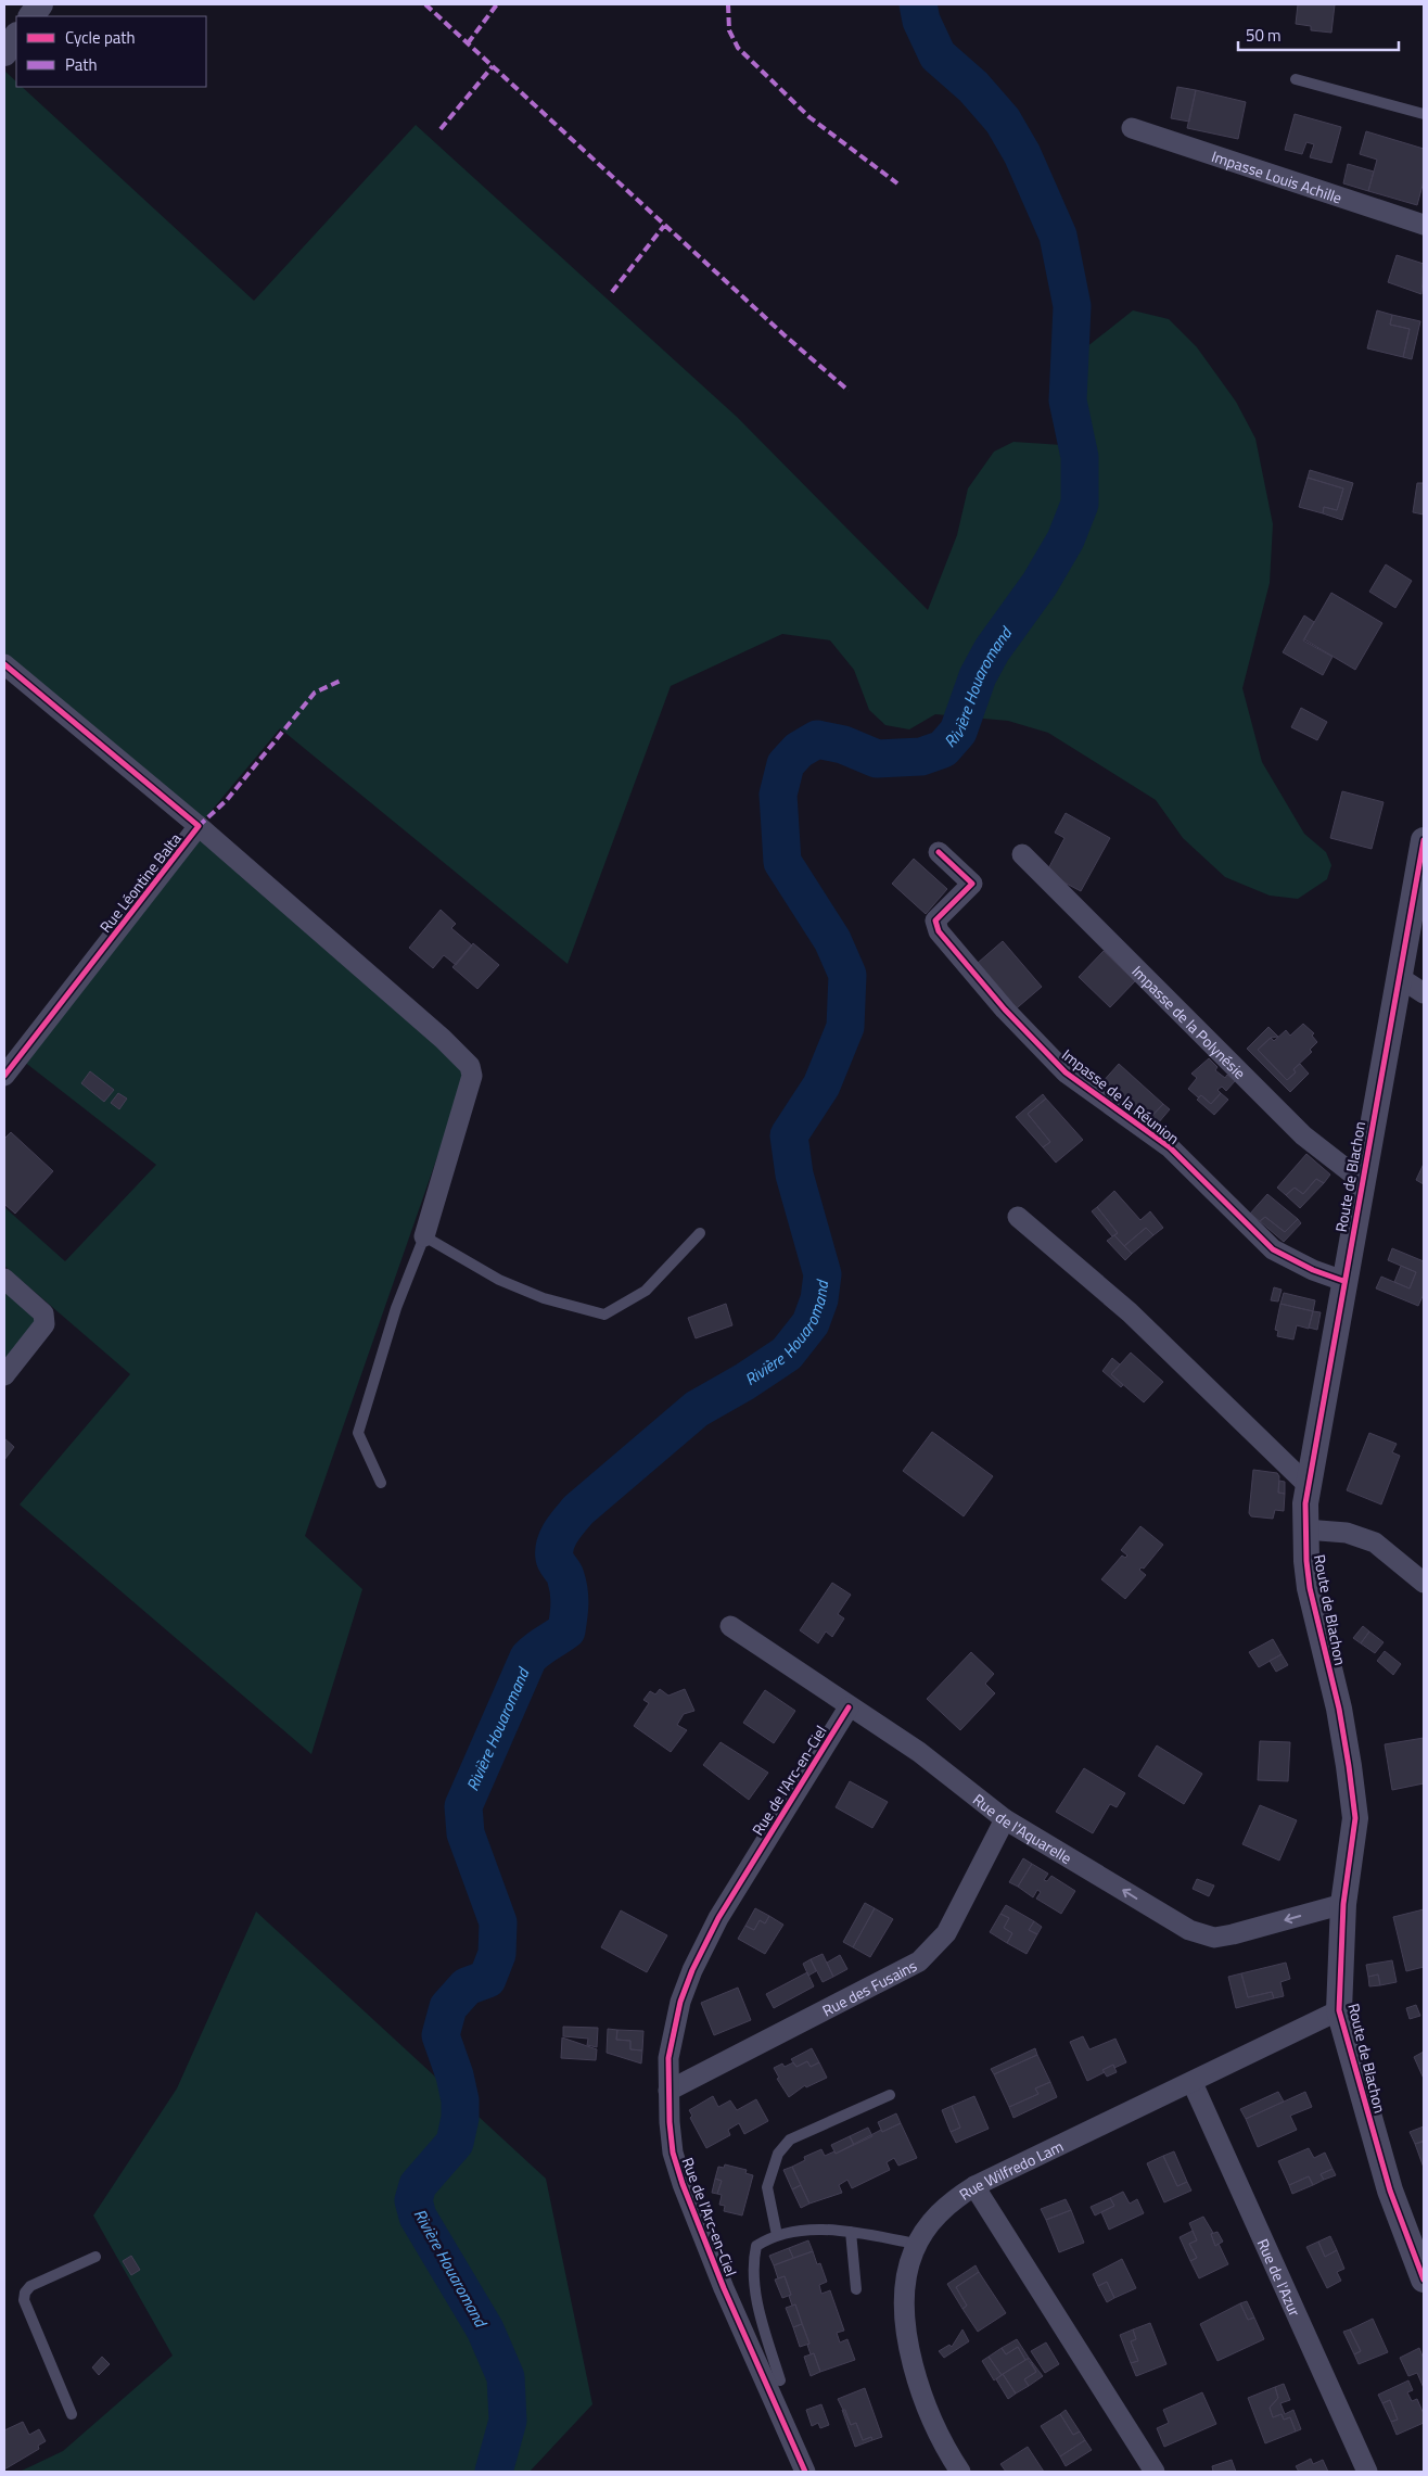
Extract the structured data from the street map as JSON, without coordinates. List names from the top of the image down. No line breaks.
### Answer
{"streets":{"street":["Impasse Louis Achille","Rue Léontine Balta","Impasse de la Polynésie","Impasse de la Réunion","Route de Blachon","Rue de l'Arc-en-Ciel","Rue de l'Aquarelle","Rue des Fusains","Rue Wilfredo Lam","Rue de l'Azur"]},"crossings":[["Impasse de la Polynésie","Route de Blachon"],["Impasse de la Réunion","Route de Blachon"],["Route de Blachon","Rue de l'Aquarelle"],["Route de Blachon","Rue Wilfredo Lam"],["Rue de l'Arc-en-Ciel","Rue de l'Aquarelle"],["Rue de l'Arc-en-Ciel","Rue des Fusains"],["Rue de l'Aquarelle","Rue des Fusains"],["Rue Wilfredo Lam","Rue de l'Azur"]],"one_way":["Rue de l'Aquarelle"],"water":["Rivière Houaromand"],"legend":["Cycle path","Path"],"scale_bar":"50 m"}
